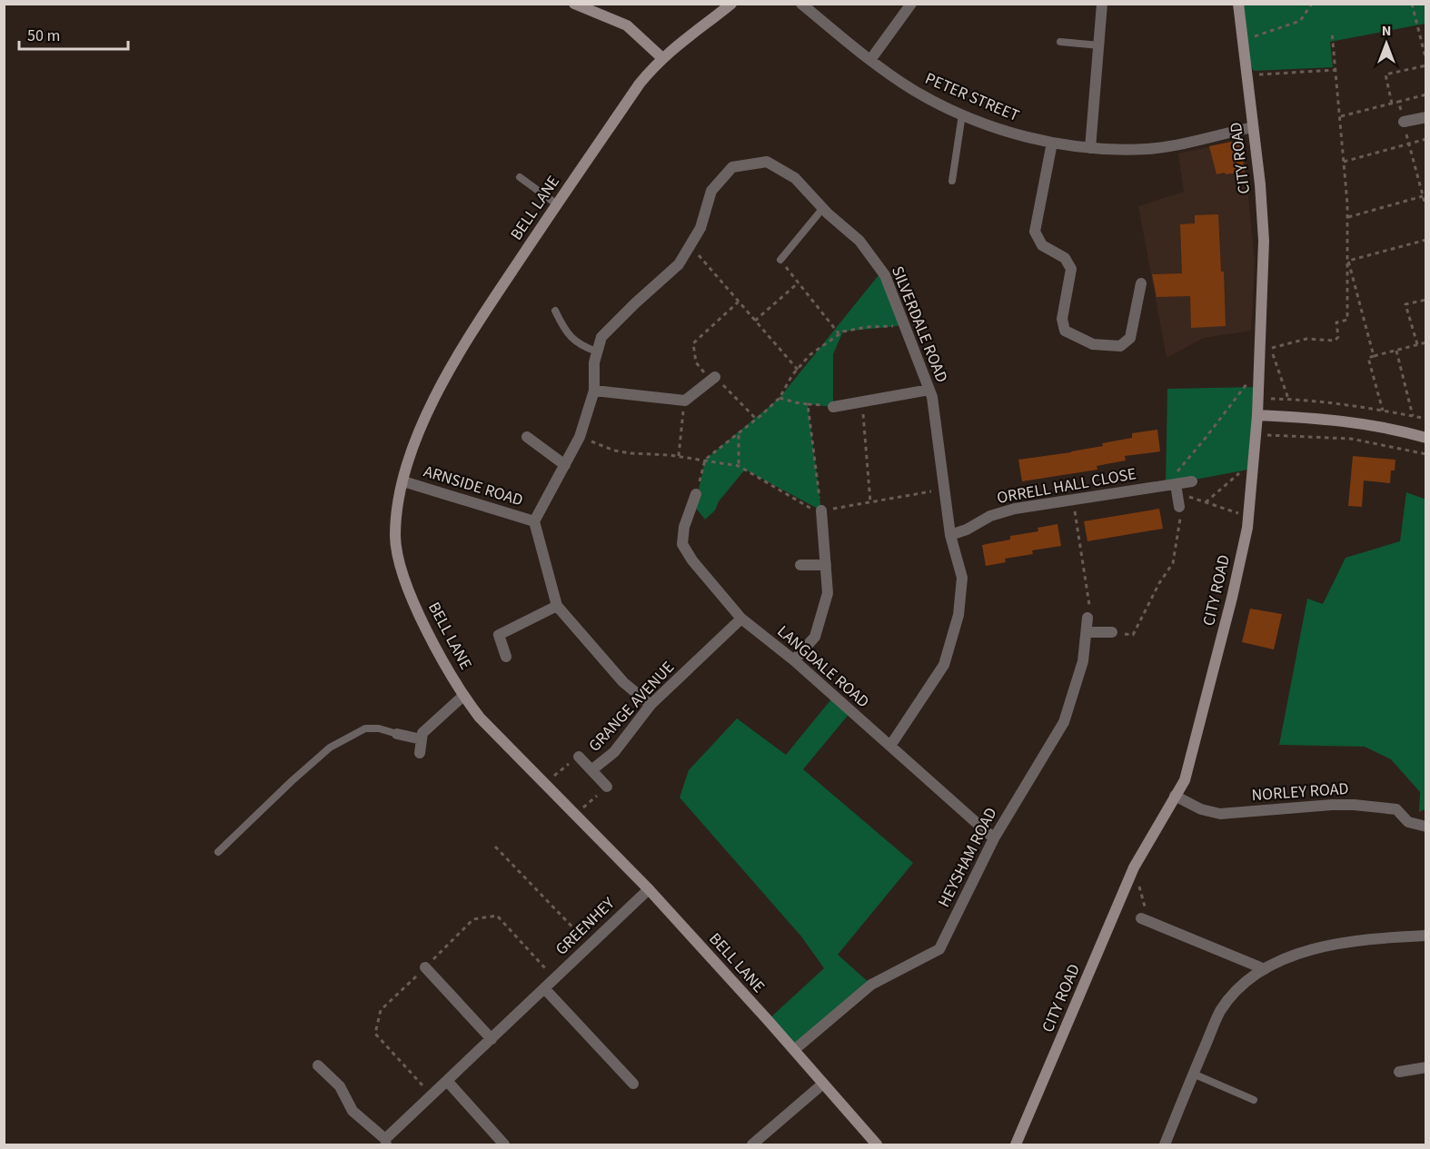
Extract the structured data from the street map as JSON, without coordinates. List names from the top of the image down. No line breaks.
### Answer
{"streets":{"street":["PETER STREET","CITY ROAD","BELL LANE","SILVERDALE ROAD","ARNSIDE ROAD","ORRELL HALL CLOSE","LANGDALE ROAD","GRANGE AVENUE","NORLEY ROAD","HEYSHAM ROAD","GREENHEY"]},"crossings":[["PETER STREET","CITY ROAD"],["CITY ROAD","NORLEY ROAD"],["BELL LANE","ARNSIDE ROAD"],["BELL LANE","HEYSHAM ROAD"],["BELL LANE","GREENHEY"],["SILVERDALE ROAD","ARNSIDE ROAD"],["SILVERDALE ROAD","ORRELL HALL CLOSE"],["SILVERDALE ROAD","LANGDALE ROAD"],["LANGDALE ROAD","GRANGE AVENUE"],["LANGDALE ROAD","HEYSHAM ROAD"]],"scale_bar":"50 m","north":"top"}
